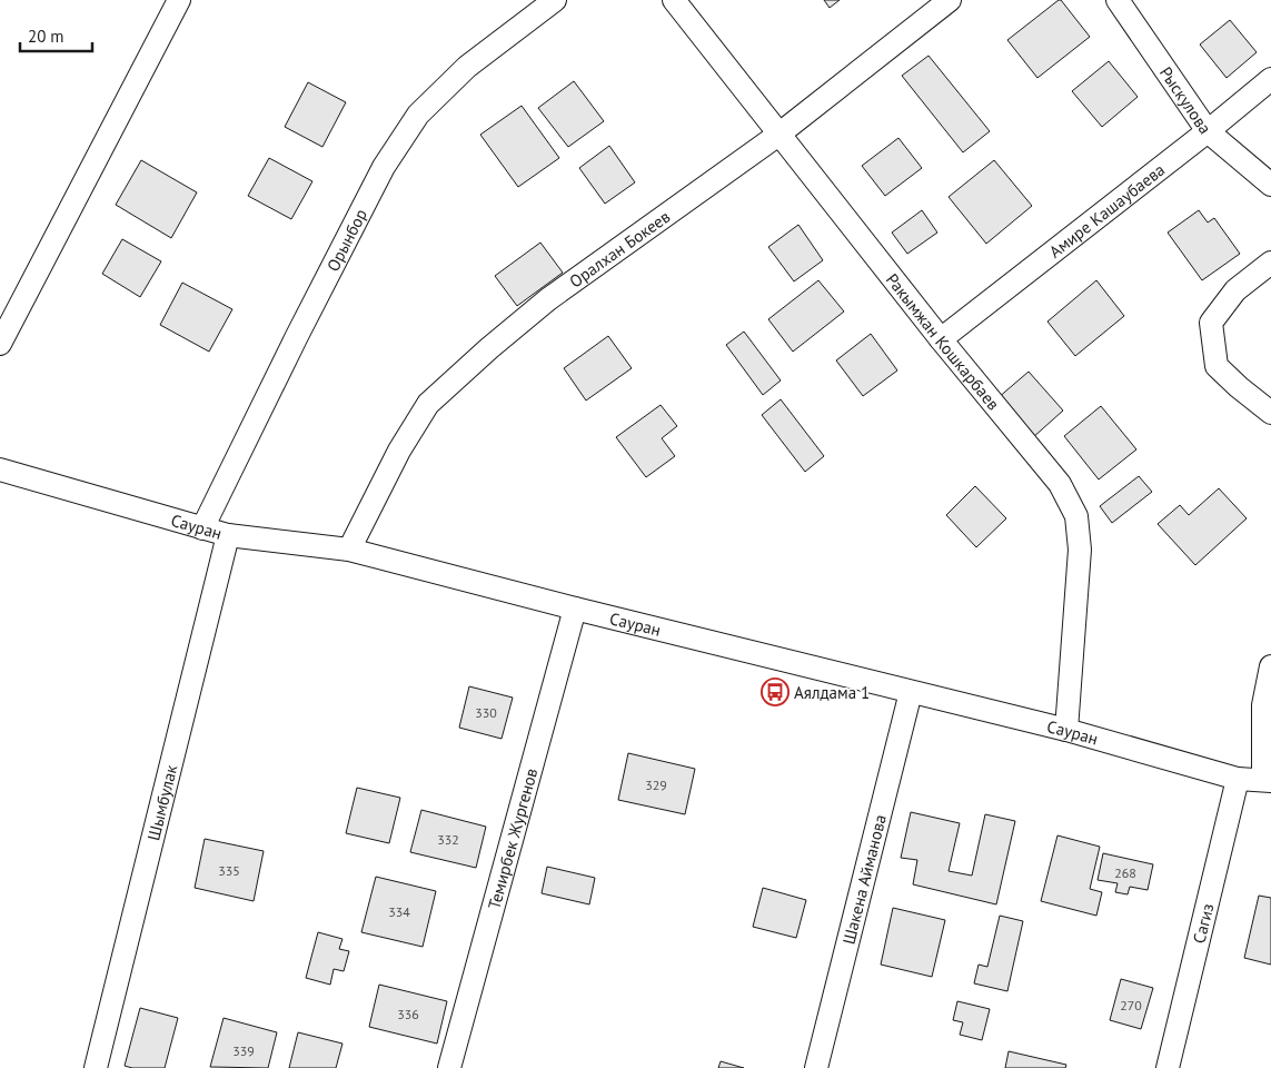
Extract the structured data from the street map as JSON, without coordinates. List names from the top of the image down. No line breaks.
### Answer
{"streets":{"street":["Рыскулова","Амире Кашаубаева","Орынбор","Оралхан Бокеев","Ракымжан Кошкарбаев","Сауран","Шымбулак","Темирбек Жургенов","Шакена Айманова","Сагиз"]},"crossings":[["Рыскулова","Амире Кашаубаева"],["Амире Кашаубаева","Ракымжан Кошкарбаев"],["Орынбор","Сауран"],["Оралхан Бокеев","Ракымжан Кошкарбаев"],["Оралхан Бокеев","Сауран"],["Ракымжан Кошкарбаев","Сауран"],["Сауран","Шымбулак"],["Сауран","Темирбек Жургенов"],["Сауран","Шакена Айманова"],["Сауран","Сагиз"]],"places":{"bus stop":["Аялдама 1"]},"house_numbers":["330","329","332","335","268","334","270","336","339"],"scale_bar":"20 m"}
